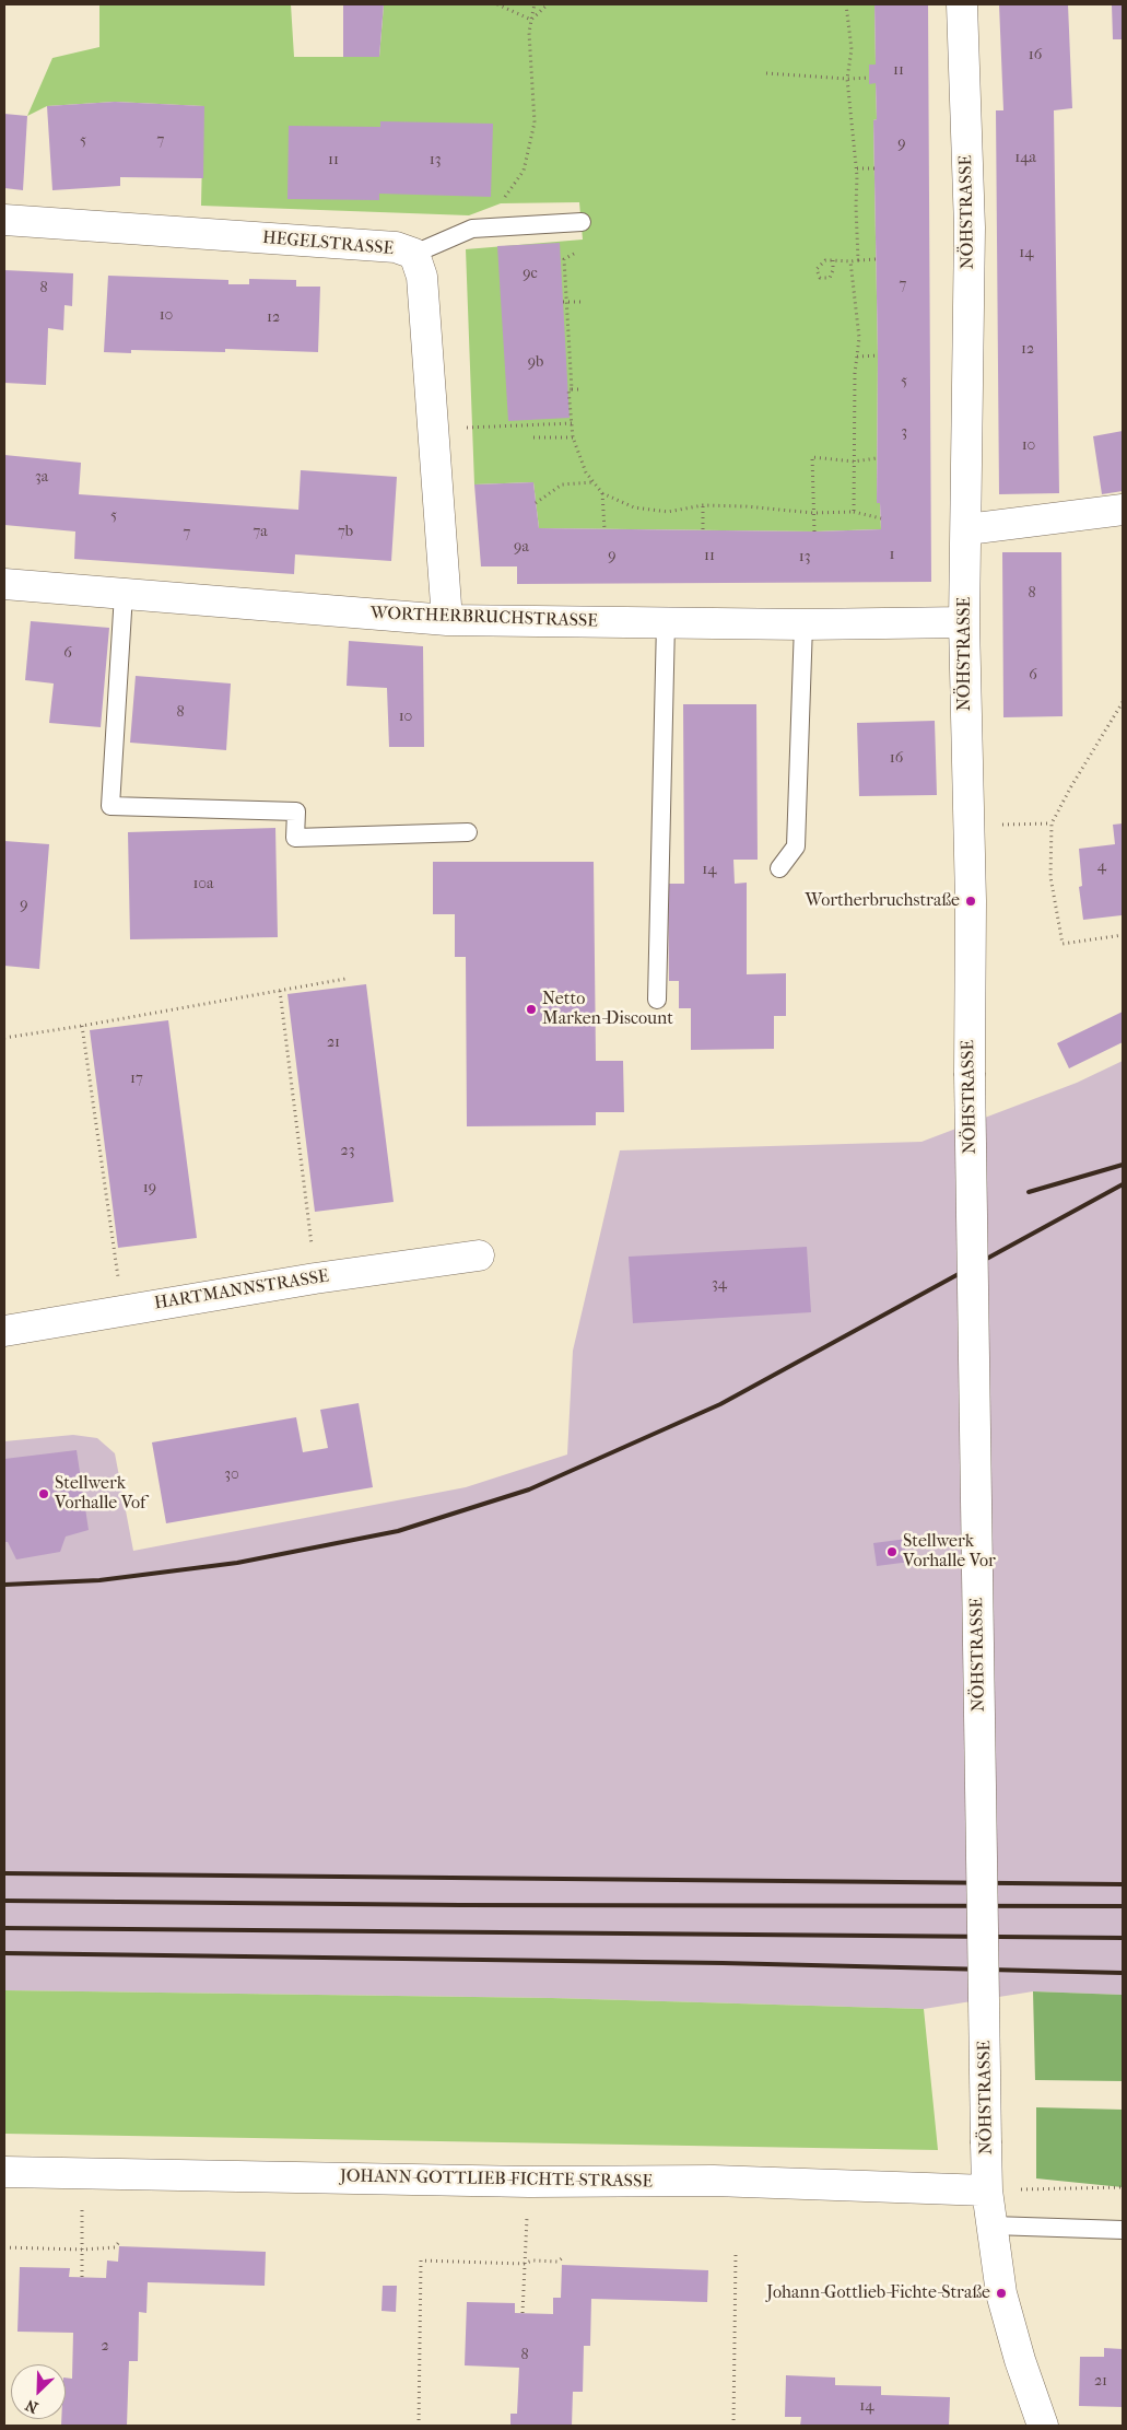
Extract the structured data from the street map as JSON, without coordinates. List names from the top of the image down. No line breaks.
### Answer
{"streets":{"street":["NÖHSTRASSE","HEGELSTRASSE","WORTHERBRUCHSTRASSE","HARTMANNSTRASSE","JOHANN-GOTTLIEB-FICHTE-STRASSE"]},"crossings":[["NÖHSTRASSE","WORTHERBRUCHSTRASSE"],["NÖHSTRASSE","JOHANN-GOTTLIEB-FICHTE-STRASSE"],["HEGELSTRASSE","WORTHERBRUCHSTRASSE"]],"places":["Wortherbruchstraße","Netto Marken-Discount","Stellwerk Vorhalle Vof","Stellwerk Vorhalle Vor","Johann-Gottlieb-Fichte-Straße"],"house_numbers":["16","11","5","7","9","14a","11","13","14","9c","7","8","10","12","12","9b","5","3","10","3a","5","7a","7b","7","9a","1","9","11","13","8","6","6","8","10","16","4","14","10a","9","21","17","23","19","34","30","2","8","21","14"],"north":"bottom left"}
